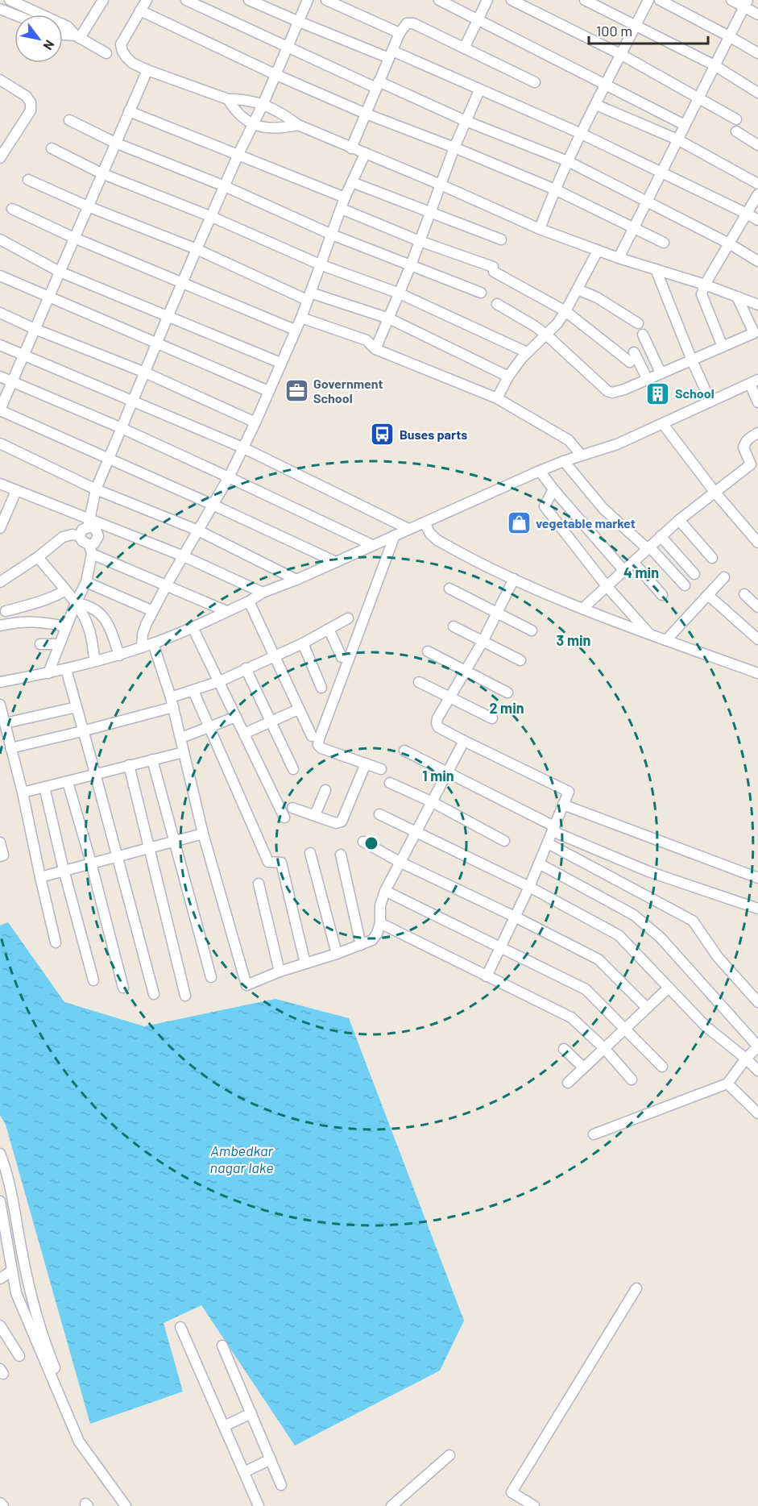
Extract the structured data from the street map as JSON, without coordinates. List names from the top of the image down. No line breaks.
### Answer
{"water":["Ambedkar nagar lake"],"places":{"office":["Government School"],"building":["School"],"bus stop":["Buses parts"],"shop":["vegetable market"]},"scale_bar":"100 m","north":"bottom right","rings":["4 min","3 min","2 min","1 min"]}
